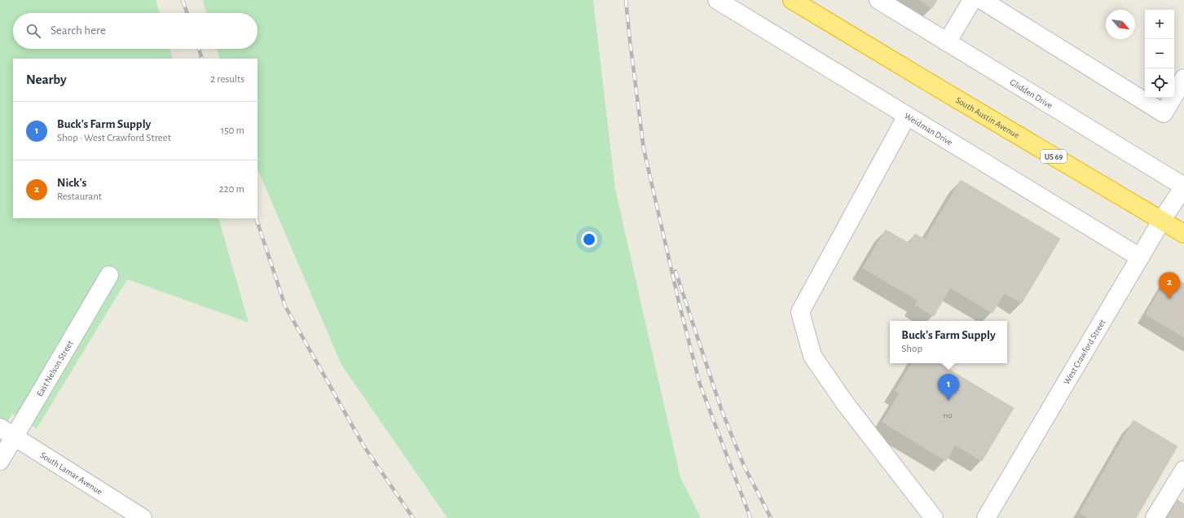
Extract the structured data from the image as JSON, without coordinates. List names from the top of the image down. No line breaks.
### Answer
{"streets":{"highway":["South Austin Avenue","US 69"],"street":["Glidden Drive","Weidman Drive","West Crawford Street","East Nelson Street","South Lamar Avenue"]},"crossings":[["Glidden Drive","West Crawford Street"],["South Austin Avenue","West Crawford Street"],["Weidman Drive","West Crawford Street"],["East Nelson Street","South Lamar Avenue"]],"house_numbers":["110"],"north":"bottom right","page":{"map_buttons":["+","−"],"search":"Search here","heading":["Nearby","2 results"],"list":[{"mark":"1","name":"Buck's Farm Supply","note":"Shop · West Crawford Street","value":"150 m"},{"mark":"2","name":"Nick's","note":"Restaurant","value":"220 m"}],"pins":["2","1"],"popup":["Buck's Farm Supply","Shop"]}}
